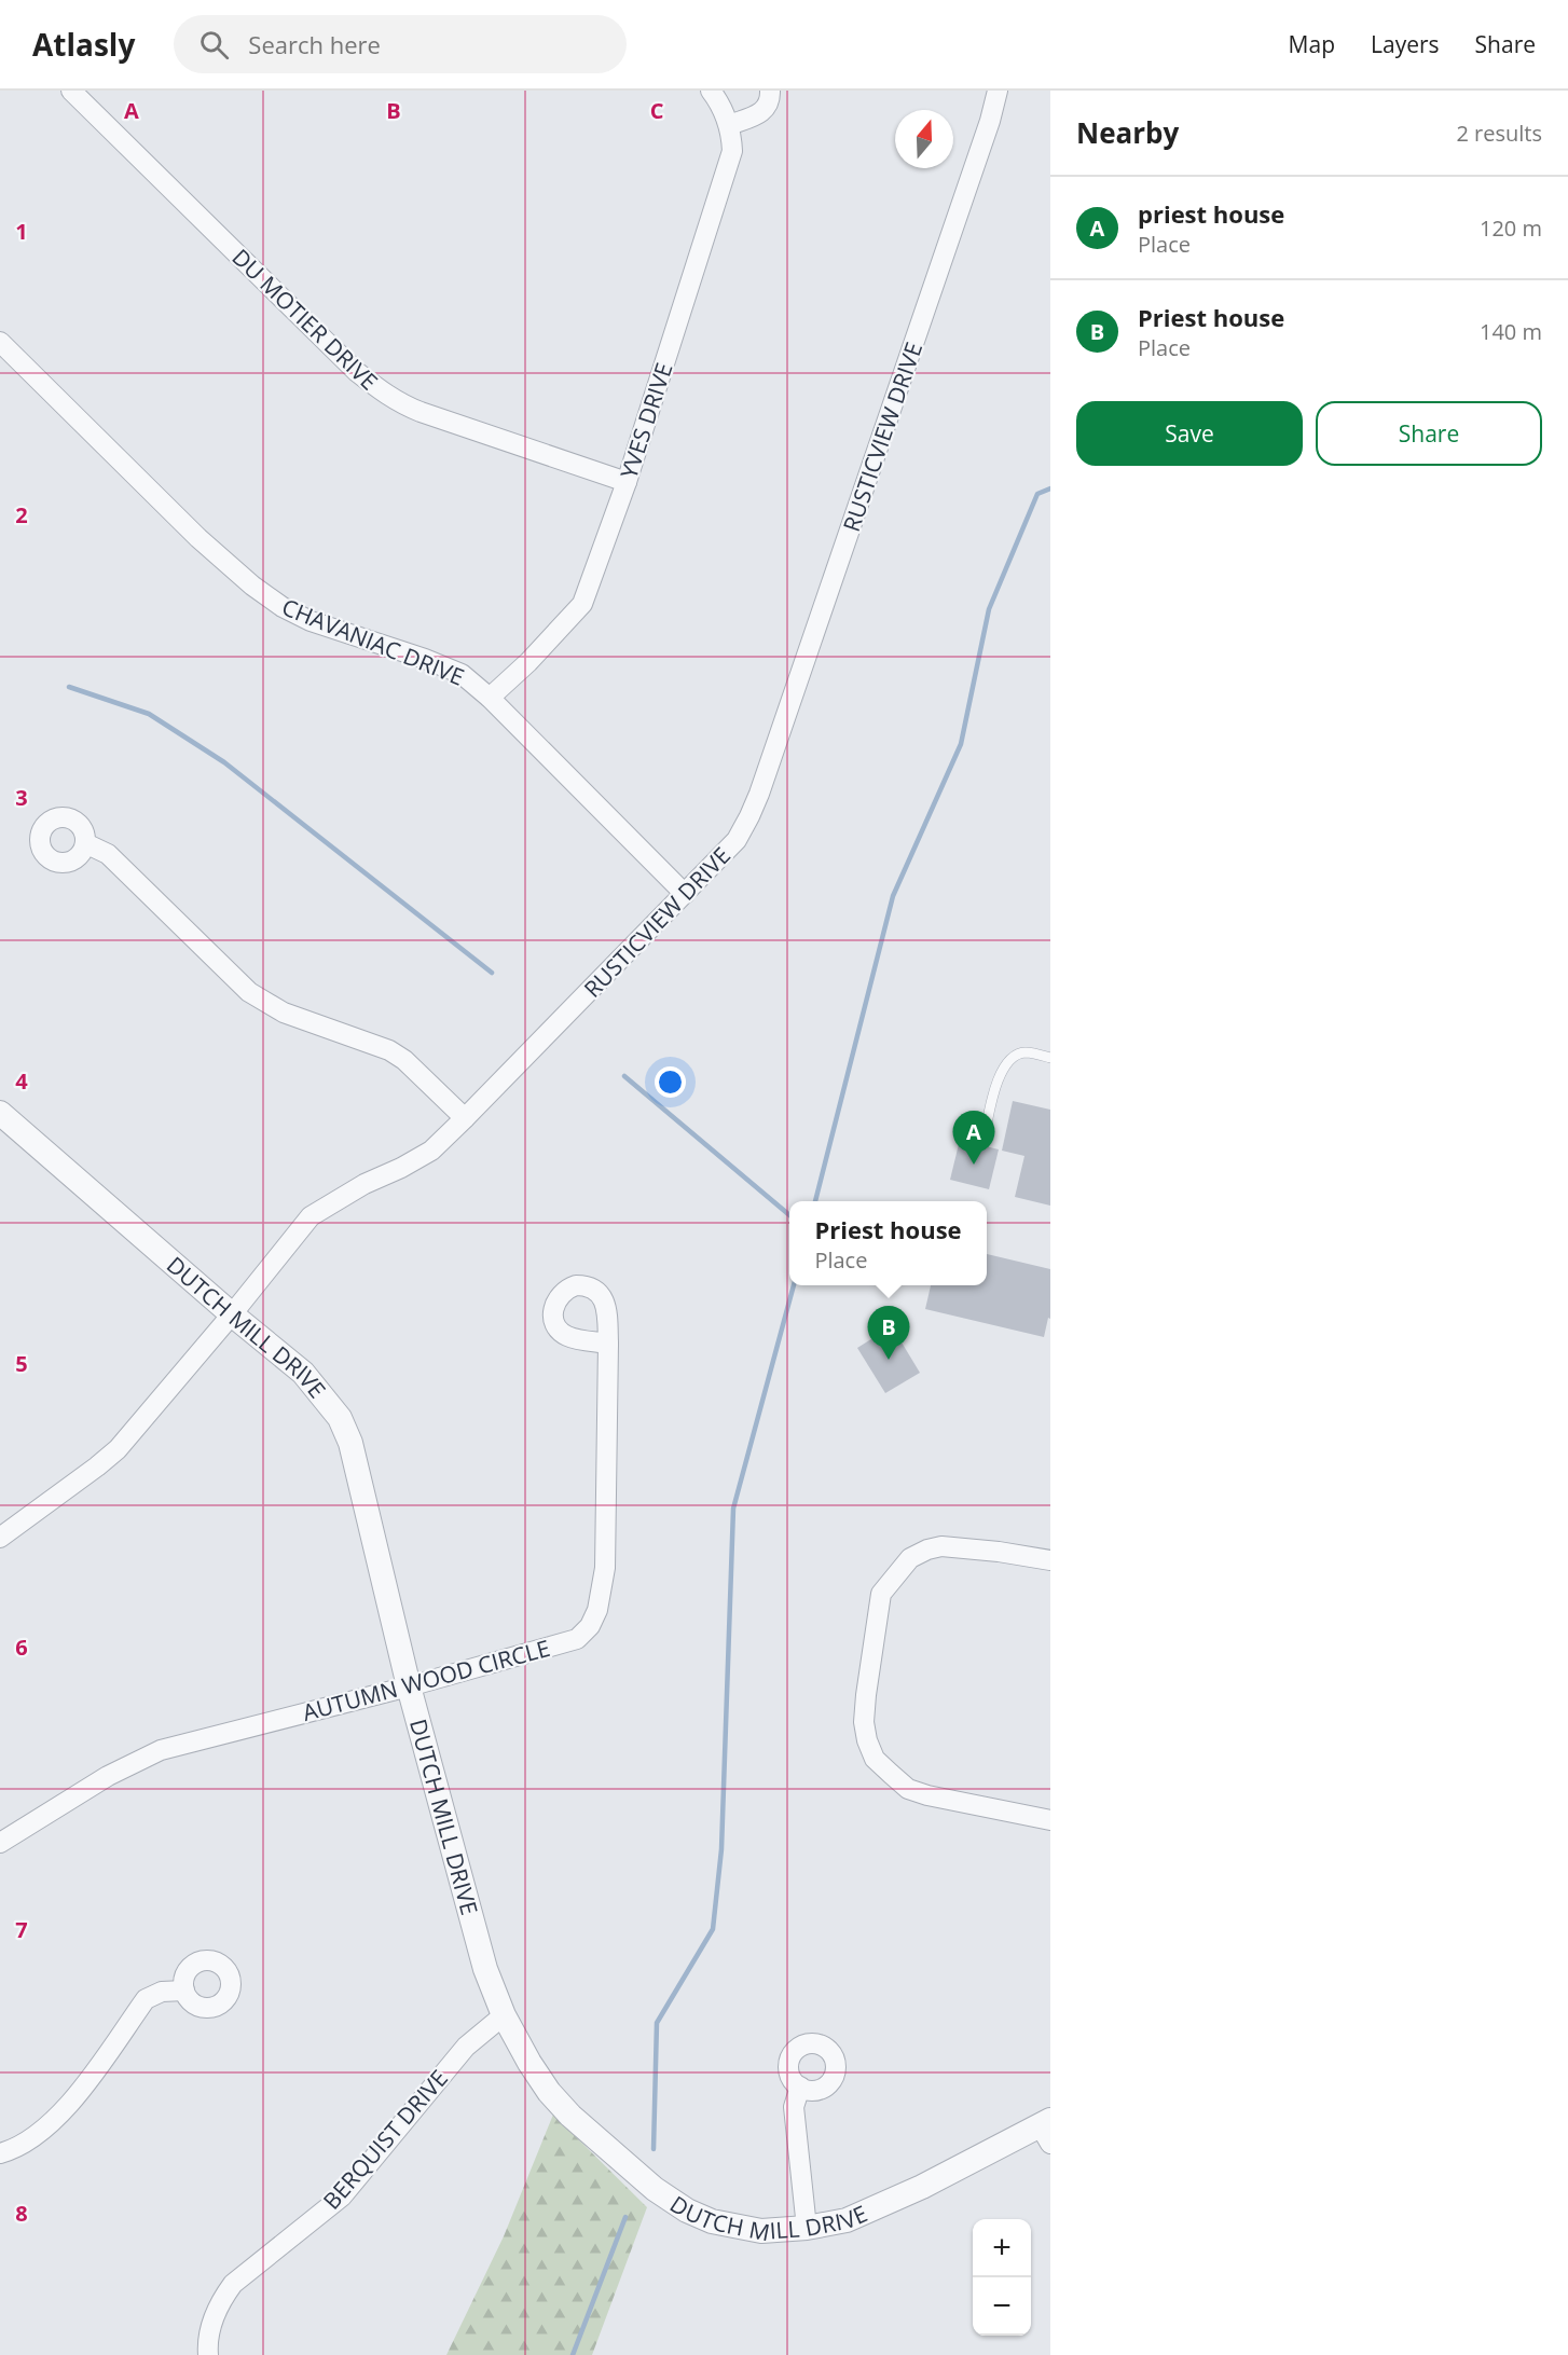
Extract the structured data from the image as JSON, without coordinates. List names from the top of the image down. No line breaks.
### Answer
{"streets":{"street":["DU MOTIER DRIVE","YVES DRIVE","RUSTICVIEW DRIVE","CHAVANIAC DRIVE","DUTCH MILL DRIVE","AUTUMN WOOD CIRCLE","BERQUIST DRIVE"]},"crossings":[["DU MOTIER DRIVE","YVES DRIVE"],["YVES DRIVE","CHAVANIAC DRIVE"],["RUSTICVIEW DRIVE","CHAVANIAC DRIVE"],["RUSTICVIEW DRIVE","DUTCH MILL DRIVE"],["DUTCH MILL DRIVE","AUTUMN WOOD CIRCLE"],["DUTCH MILL DRIVE","BERQUIST DRIVE"]],"north":"top","page":{"header":"Atlasly","search":"Search here","nav":["Map","Layers","Share"],"heading":["Nearby","2 results"],"list":[{"mark":"A","name":"priest house","note":"Place","value":"120 m"},{"mark":"B","name":"Priest house","note":"Place","value":"140 m"}],"buttons":["Save","Share"],"pins":["A","B"],"popup":["Priest house","Place"],"map_buttons":["+","−"]},"grid":{"columns":["A","B","C"],"rows":["1","2","3","4","5","6","7","8"]}}
